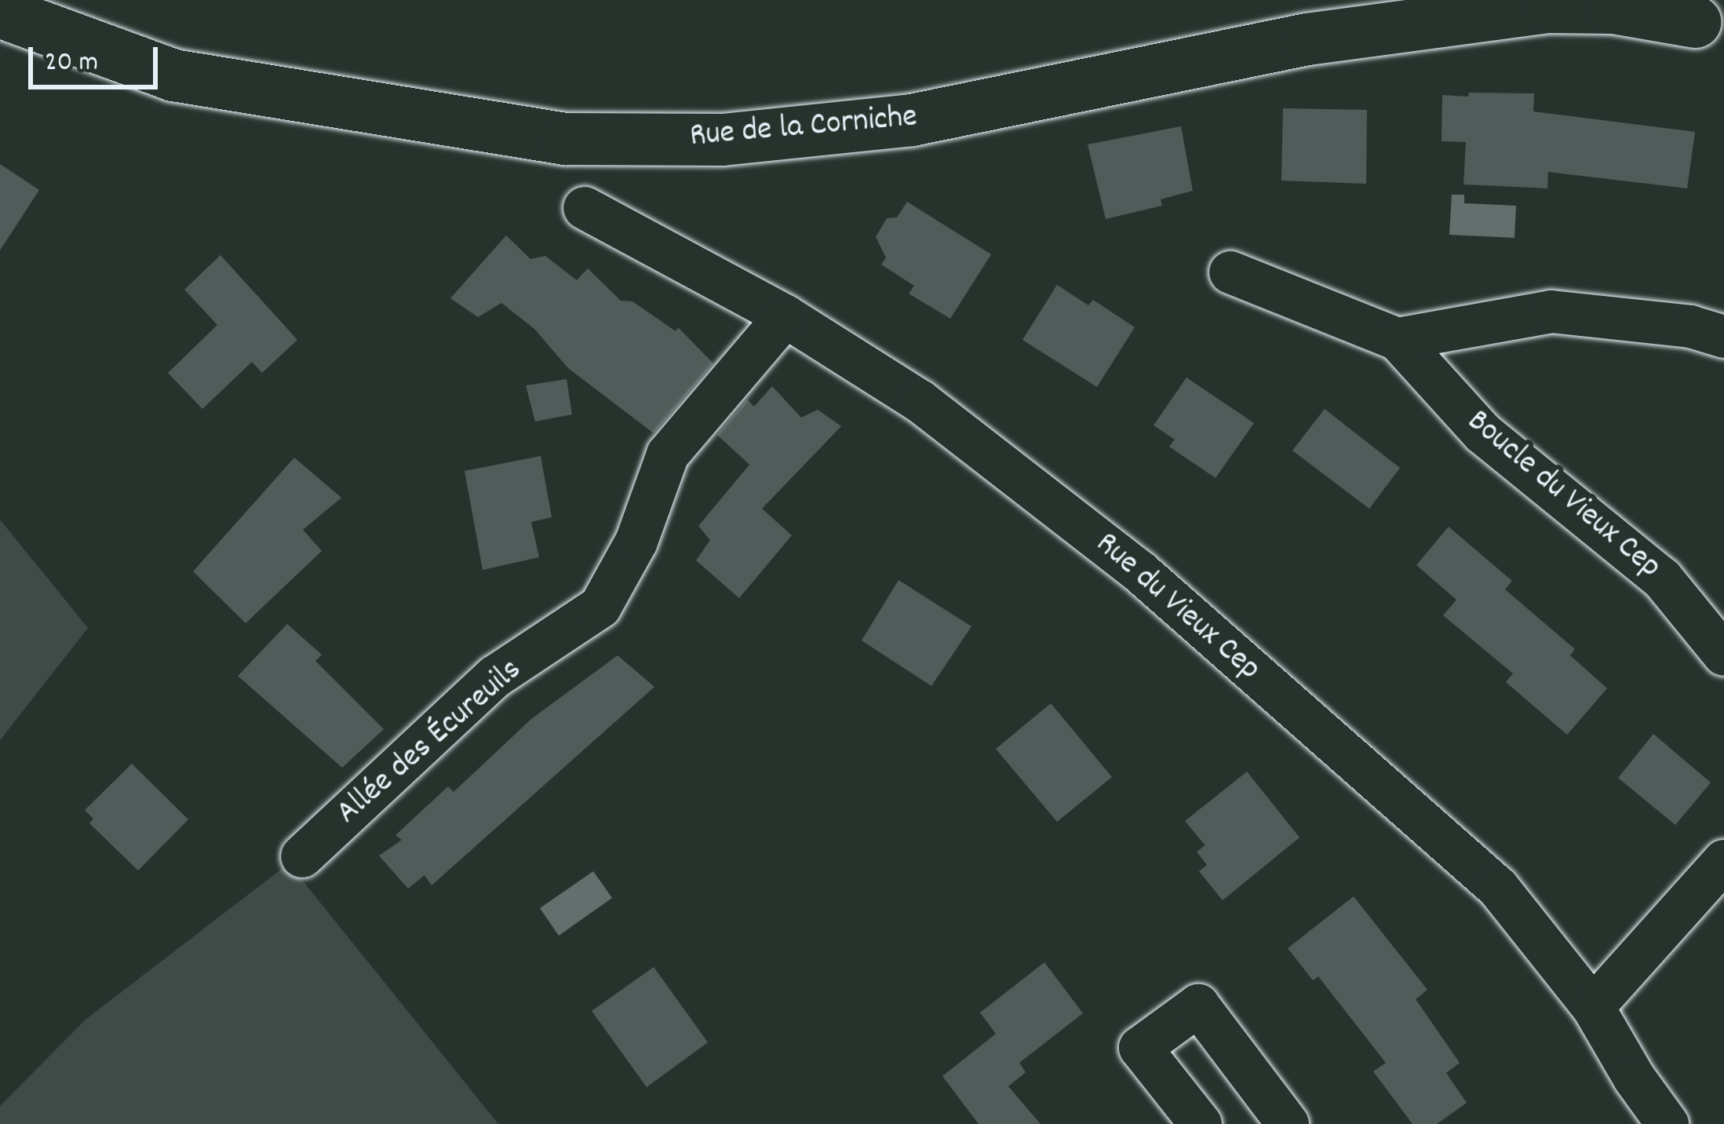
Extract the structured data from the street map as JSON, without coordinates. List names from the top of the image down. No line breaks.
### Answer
{"streets":{"main road":["Rue de la Corniche"],"street":["Boucle du Vieux Cep","Rue du Vieux Cep","Allée des Écureuils"]},"crossings":[["Rue du Vieux Cep","Allée des Écureuils"]],"scale_bar":"20 m"}
